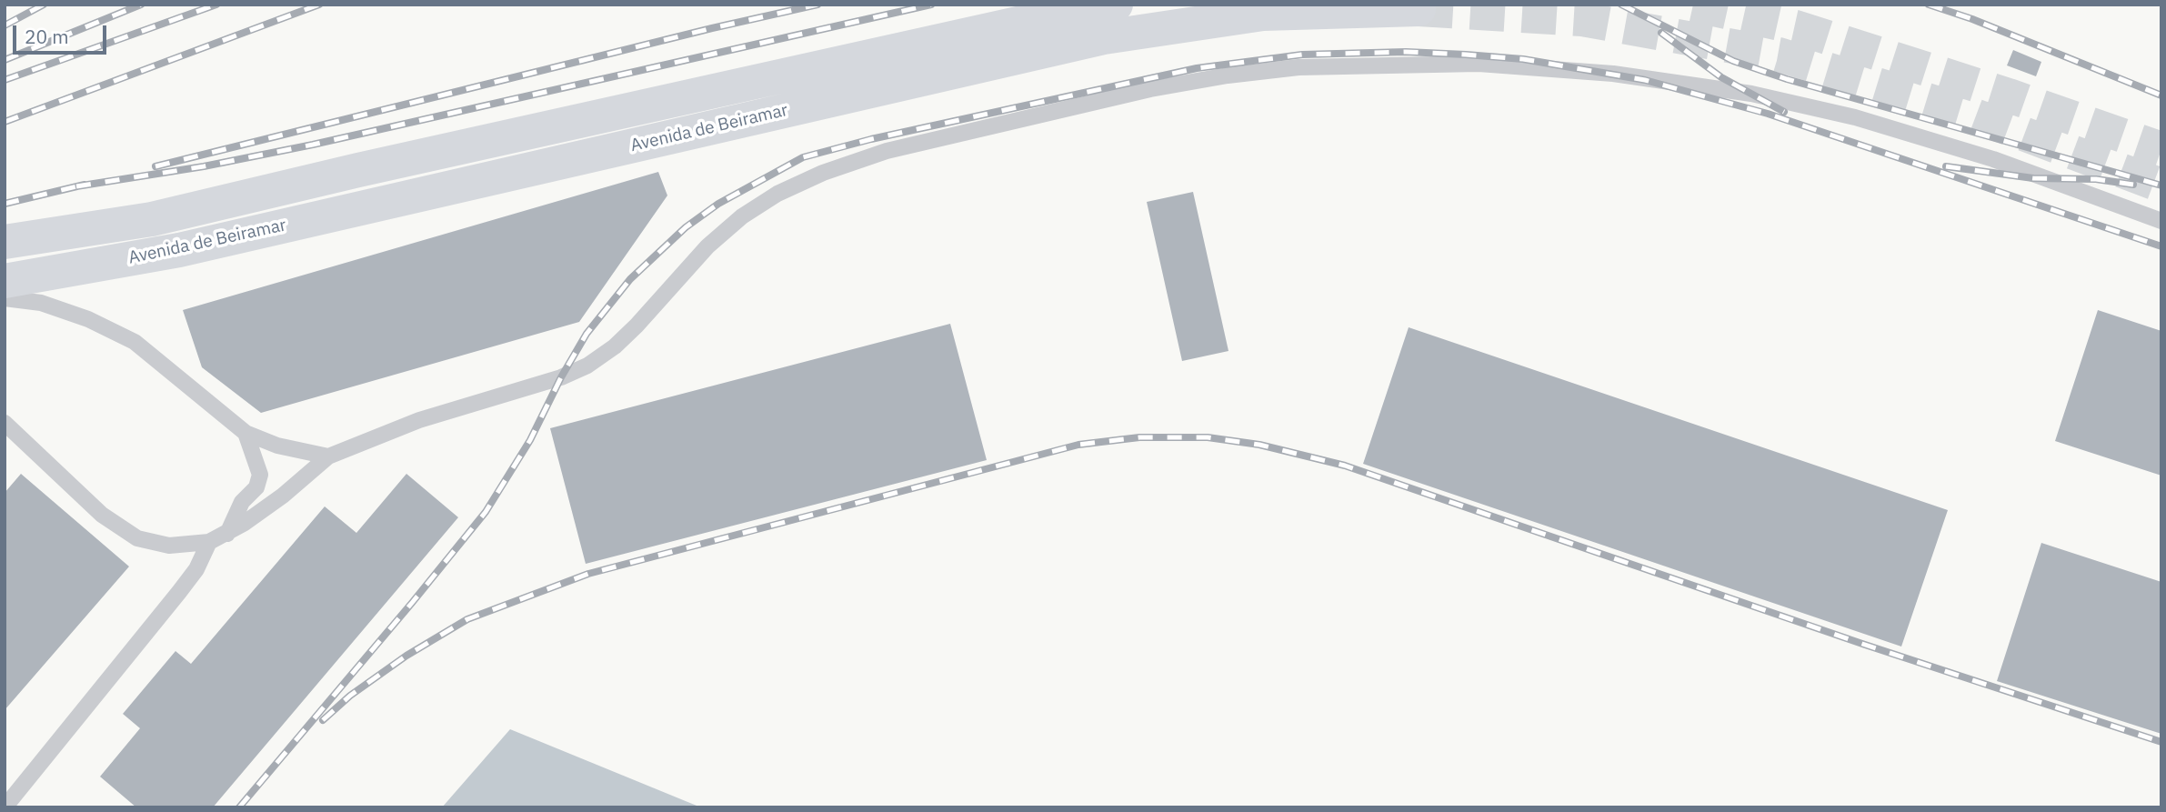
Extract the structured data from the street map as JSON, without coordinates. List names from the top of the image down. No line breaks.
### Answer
{"streets":{"main road":["Avenida de Beiramar"]},"scale_bar":"20 m"}
